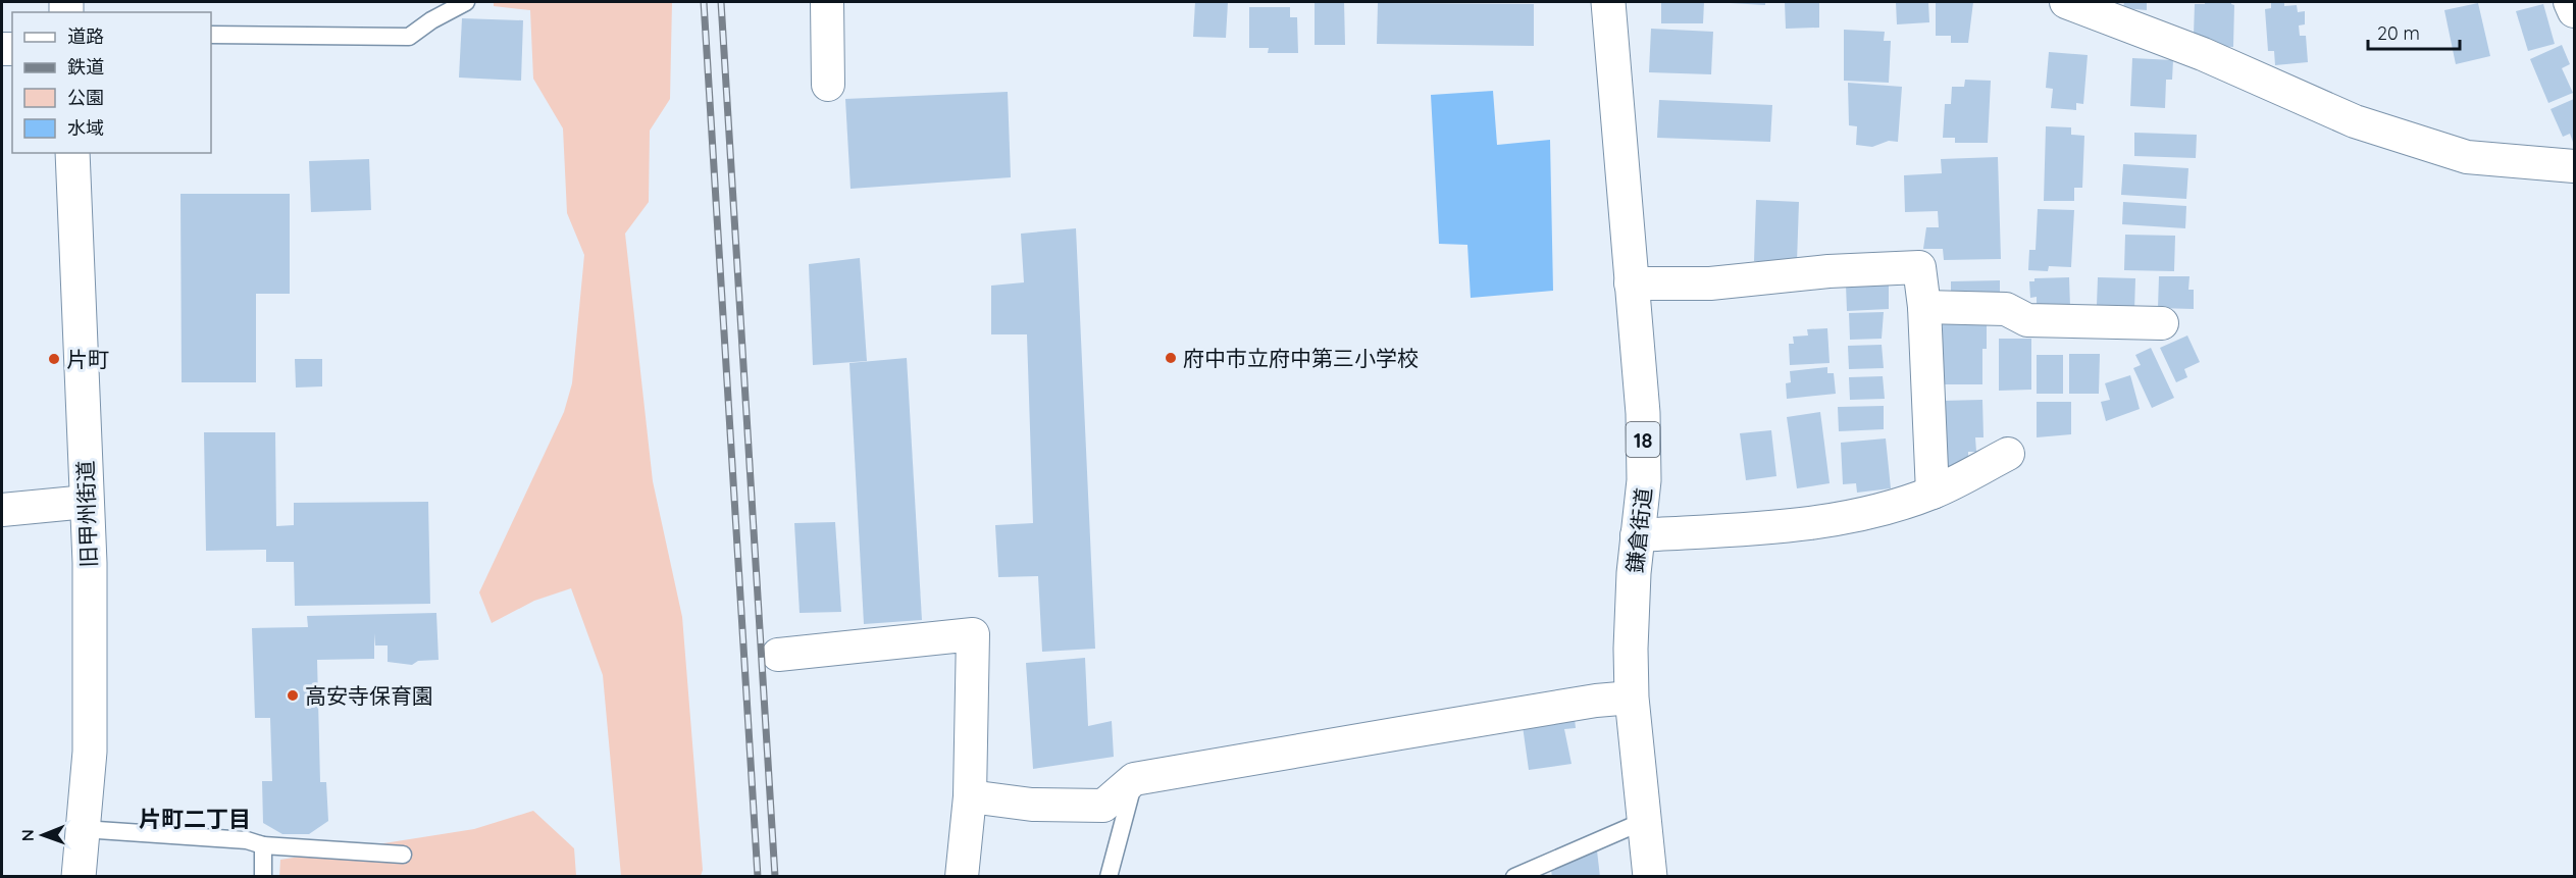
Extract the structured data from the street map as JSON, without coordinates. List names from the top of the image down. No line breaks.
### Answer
{"streets":{"main road":["18","旧甲州街道","鎌倉街道"]},"districts":["片町二丁目"],"places":["府中市立府中第三小学校","片町","高安寺保育園"],"legend":["道路","鉄道","公園","水域"],"scale_bar":"20 m","north":"left"}
